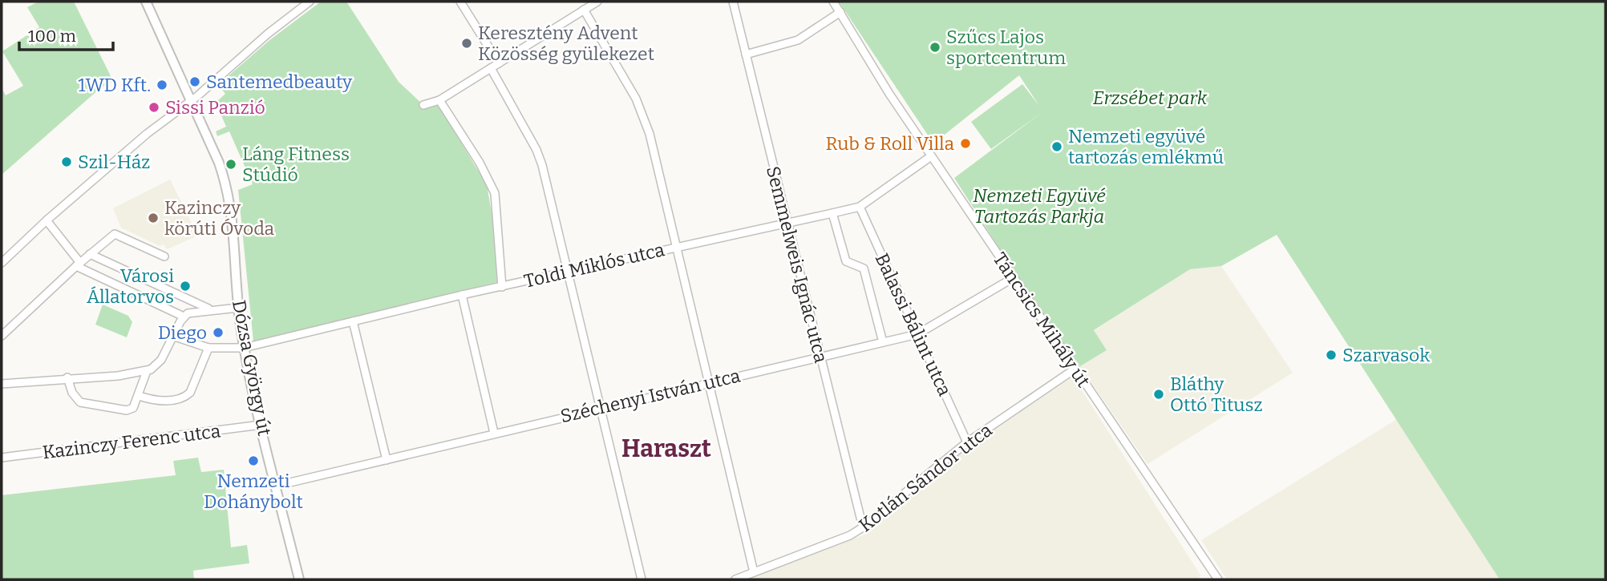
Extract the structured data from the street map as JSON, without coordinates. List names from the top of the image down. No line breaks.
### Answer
{"streets":{"main road":["Dózsa György út"],"street":["Semmelweis Ignác utca","Toldi Miklós utca","Táncsics Mihály út","Balassi Bálint utca","Széchenyi István utca","Kazinczy Ferenc utca","Kotlán Sándor utca"]},"crossings":[["Semmelweis Ignác utca","Toldi Miklós utca"],["Semmelweis Ignác utca","Széchenyi István utca"],["Semmelweis Ignác utca","Kotlán Sándor utca"],["Toldi Miklós utca","Táncsics Mihály út"],["Toldi Miklós utca","Balassi Bálint utca"],["Toldi Miklós utca","Dózsa György út"],["Táncsics Mihály út","Széchenyi István utca"],["Táncsics Mihály út","Kotlán Sándor utca"],["Balassi Bálint utca","Széchenyi István utca"],["Balassi Bálint utca","Kotlán Sándor utca"],["Dózsa György út","Széchenyi István utca"],["Dózsa György út","Kazinczy Ferenc utca"]],"districts":["Haraszt"],"parks":["Erzsébet park","Nemzeti Együvé Tartozás Parkja"],"places":["Keresztény Advent Közösség gyülekezet","Szűcs Lajos sportcentrum","Santemedbeauty","1WD Kft.","Sissi Panzió","Rub & Roll Villa","Nemzeti együvé tartozás emlékmű","Szil-Ház","Láng Fitness Stúdió","Kazinczy körúti Óvoda","Városi Állatorvos","Diego","Szarvasok","Bláthy Ottó Titusz","Nemzeti Dohánybolt"],"scale_bar":"100 m"}
